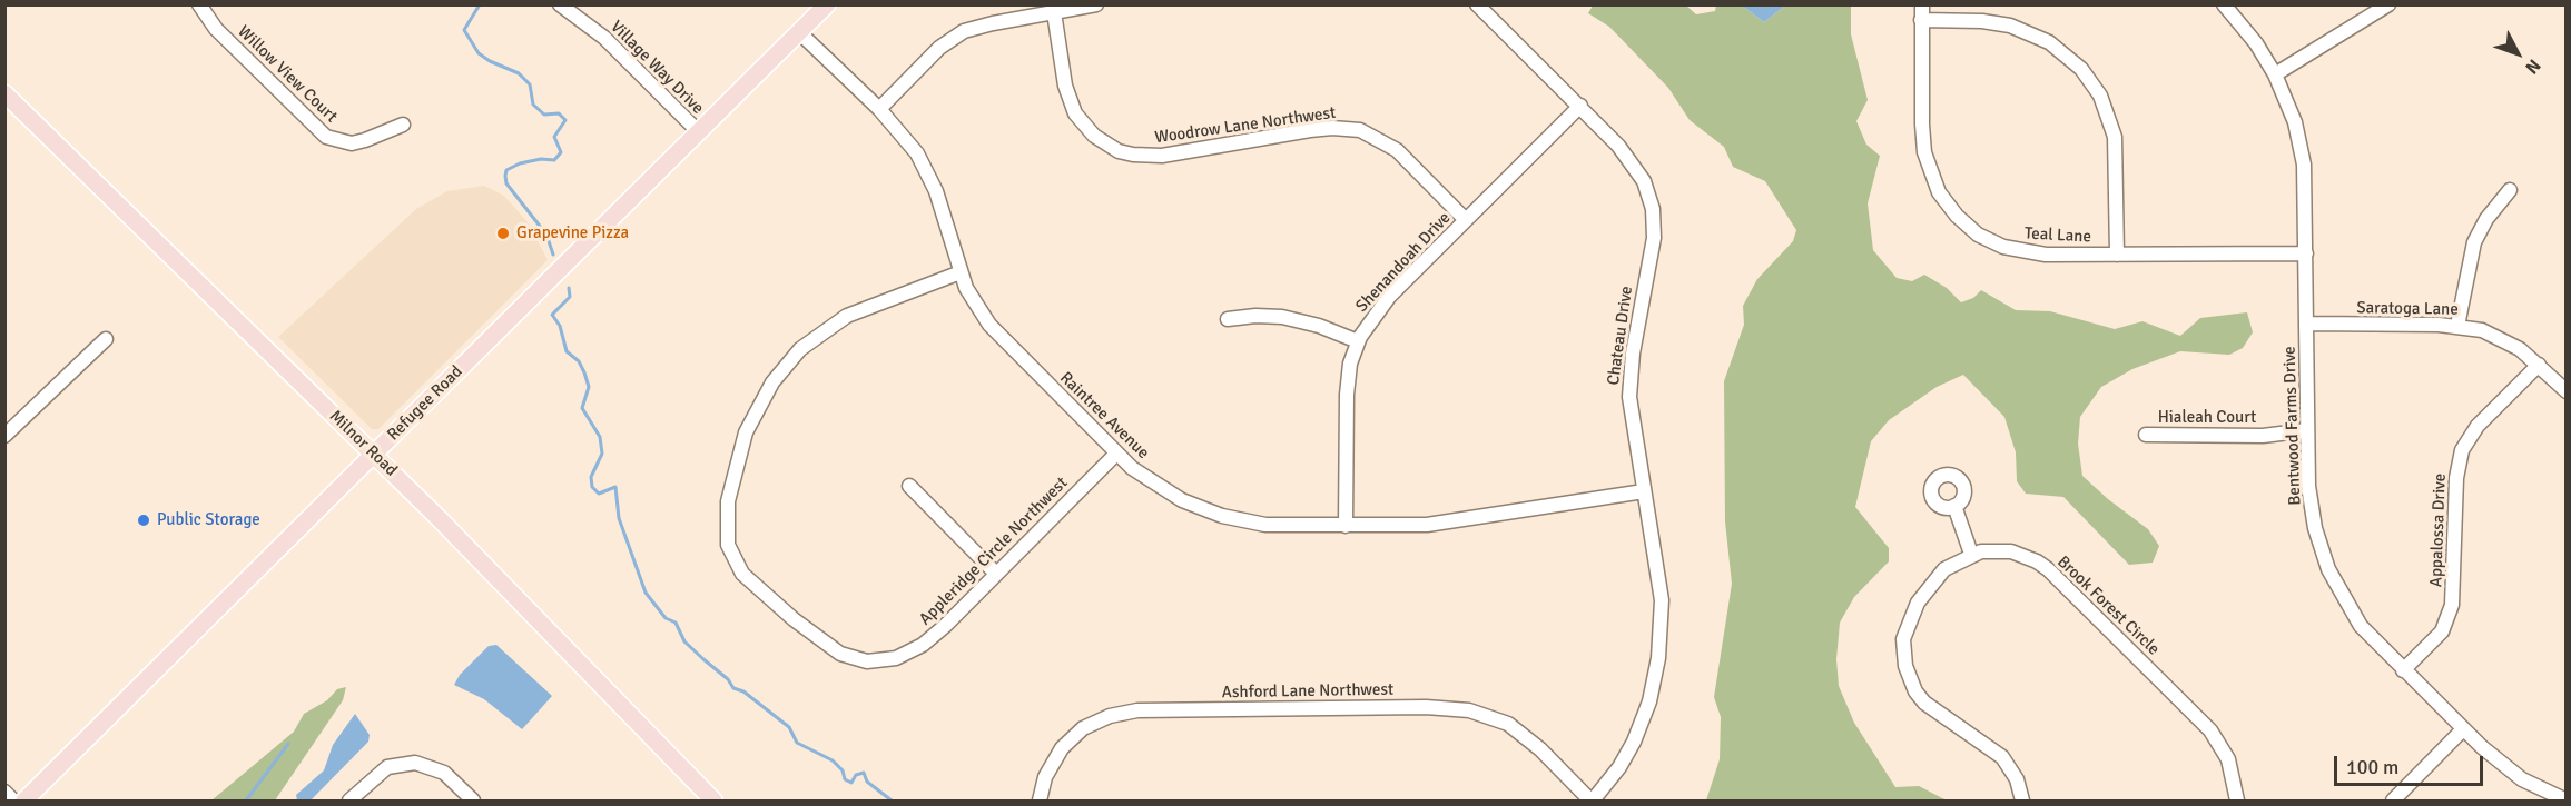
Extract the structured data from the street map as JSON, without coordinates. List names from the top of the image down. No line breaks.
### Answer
{"streets":{"main road":["Refugee Road","Milnor Road"],"street":["Village Way Drive","Willow View Court","Woodrow Lane Northwest","Teal Lane","Shenandoah Drive","Saratoga Lane","Chateau Drive","Raintree Avenue","Hialeah Court","Bentwood Farms Drive","Appalossa Drive","Appleridge Circle Northwest","Brook Forest Circle","Ashford Lane Northwest"]},"crossings":[["Village Way Drive","Refugee Road"],["Woodrow Lane Northwest","Shenandoah Drive"],["Teal Lane","Bentwood Farms Drive"],["Shenandoah Drive","Chateau Drive"],["Shenandoah Drive","Raintree Avenue"],["Saratoga Lane","Bentwood Farms Drive"],["Saratoga Lane","Appalossa Drive"],["Chateau Drive","Raintree Avenue"],["Chateau Drive","Ashford Lane Northwest"],["Refugee Road","Raintree Avenue"],["Refugee Road","Milnor Road"],["Raintree Avenue","Appleridge Circle Northwest"],["Hialeah Court","Bentwood Farms Drive"],["Bentwood Farms Drive","Appalossa Drive"]],"places":["Grapevine Pizza","Public Storage"],"scale_bar":"100 m","north":"bottom right"}
